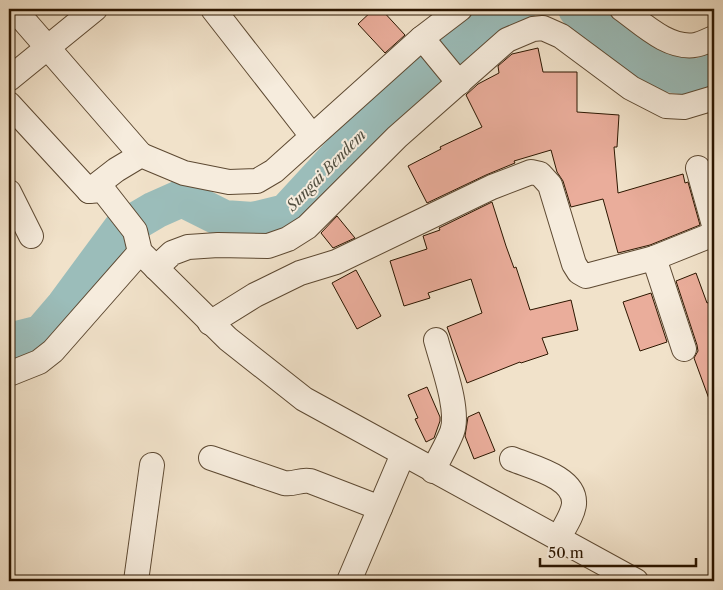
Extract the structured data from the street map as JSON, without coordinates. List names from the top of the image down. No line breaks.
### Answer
{"water":["Sungai Bendem"],"scale_bar":"50 m"}
